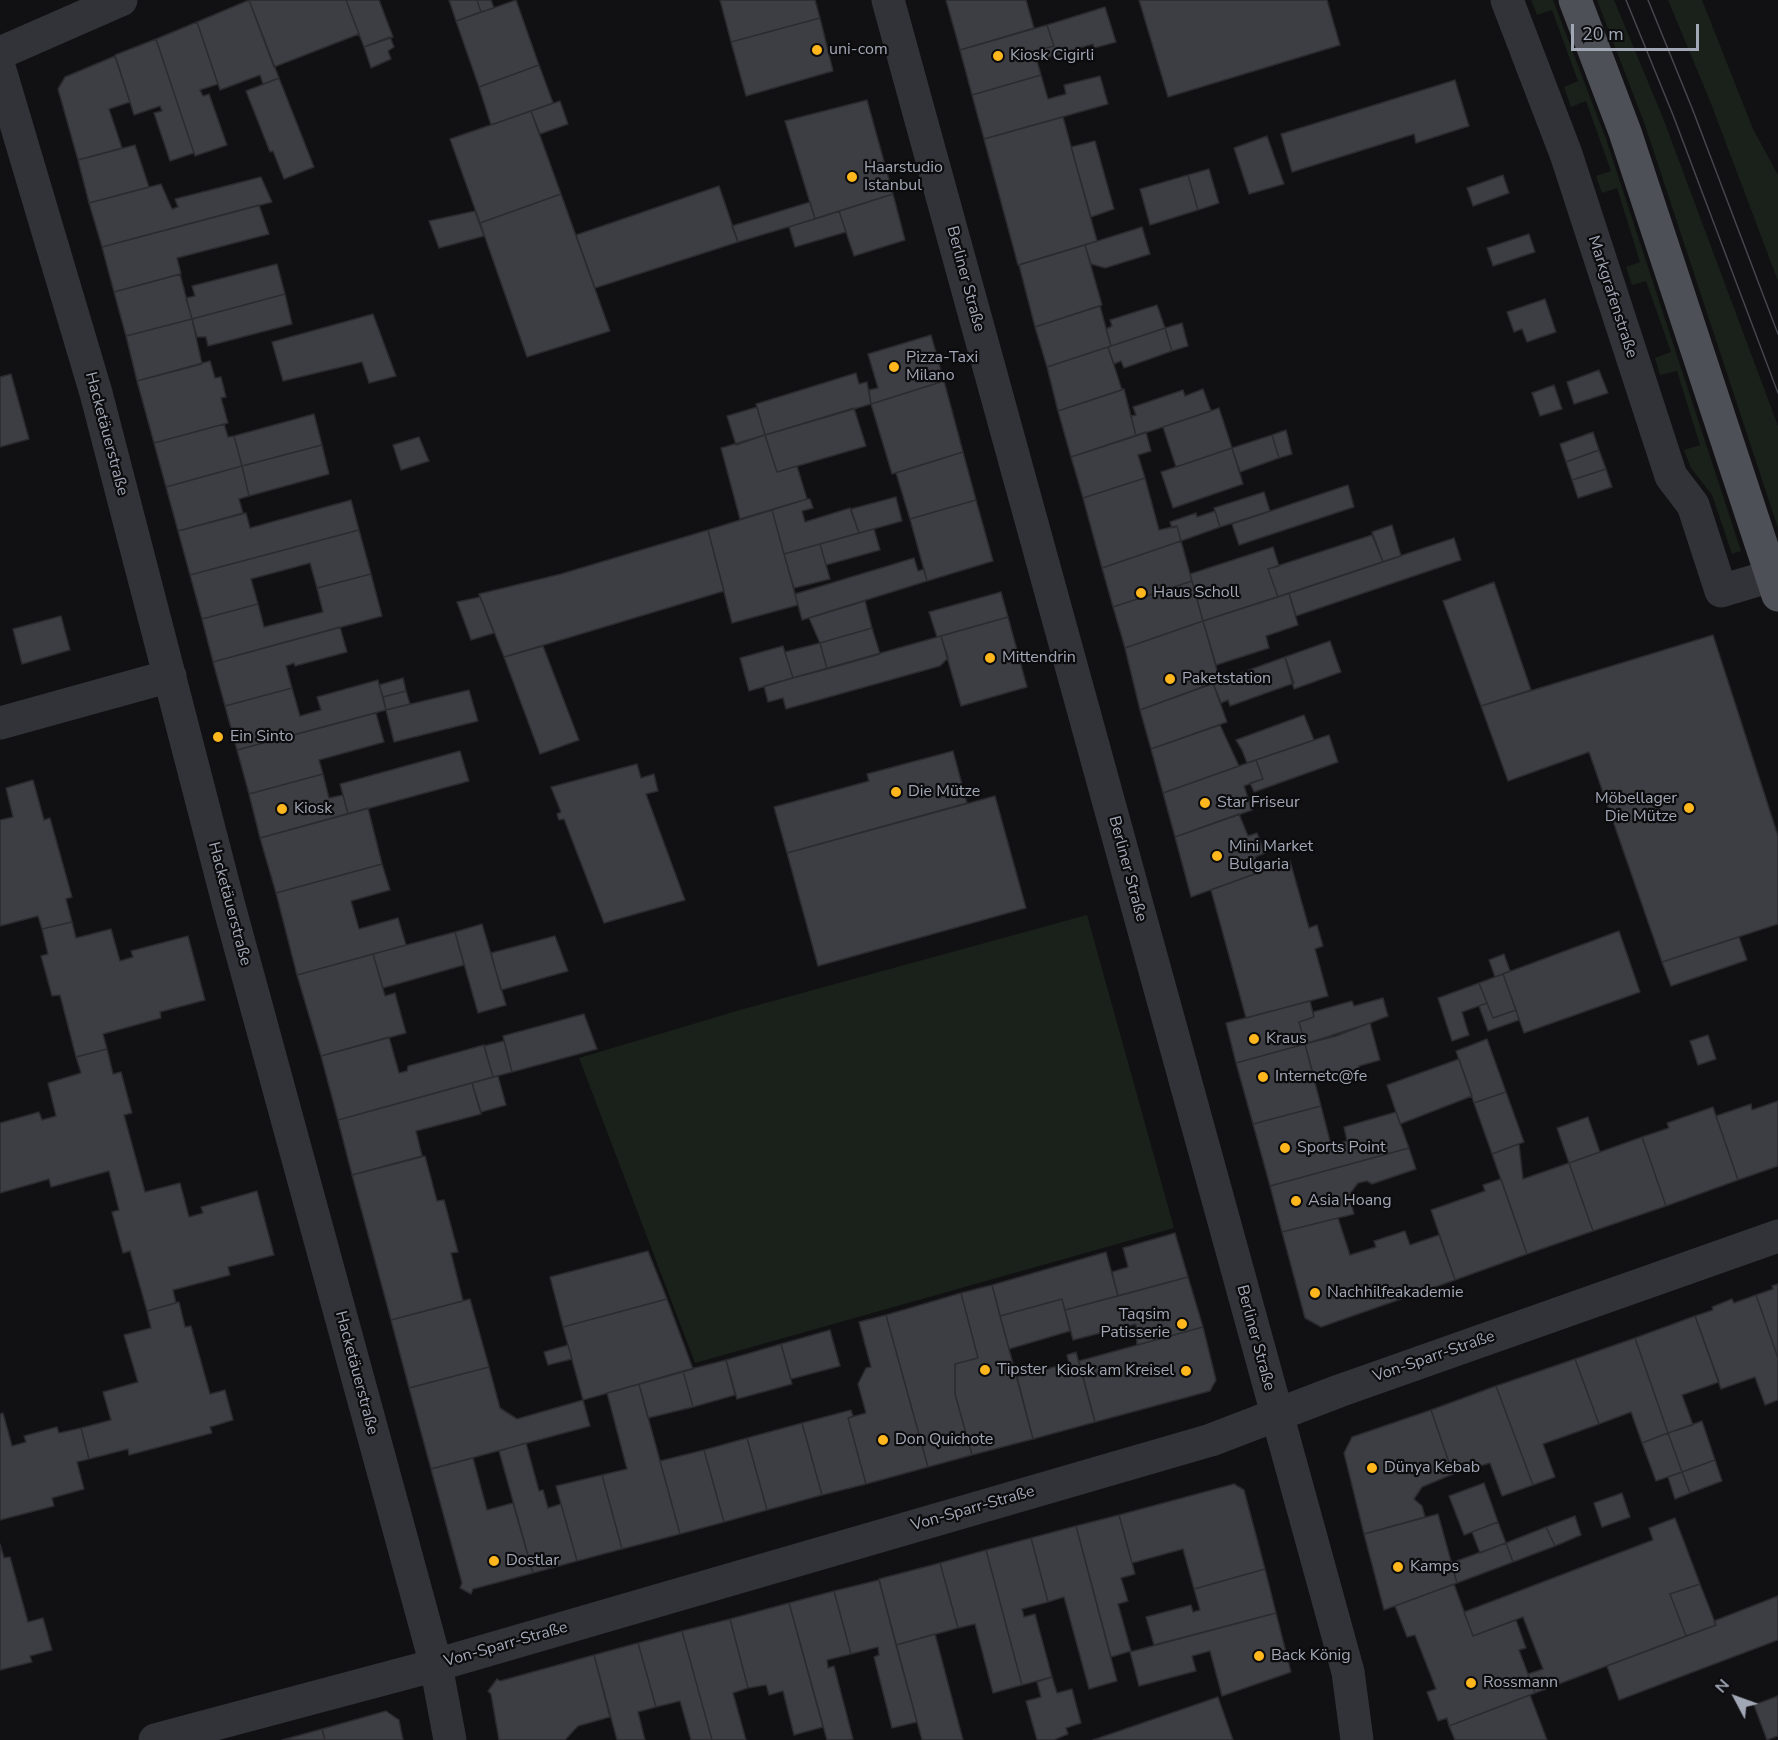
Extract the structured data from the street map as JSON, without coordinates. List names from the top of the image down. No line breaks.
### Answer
{"streets":{"street":["Berliner Straße","Markgrafenstraße","Hacketäuerstraße","Von-Sparr-Straße"]},"crossings":[["Berliner Straße","Von-Sparr-Straße"],["Hacketäuerstraße","Von-Sparr-Straße"]],"places":["uni-com","Kiosk Cigirli","Haarstudio Istanbul","Pizza-Taxi Milano","Haus Scholl","Mittendrin","Paketstation","Ein Sinto","Die Mütze","Star Friseur","Möbellager Die Mütze","Kiosk","Mini Market Bulgaria","Kraus","Internetc@fe","Sports Point","Asia Hoang","Nachhilfeakademie","Taqsim Patisserie","Tipster","Kiosk am Kreisel","Don Quichote","Dünya Kebab","Dostlar","Kamps","Back König","Rossmann"],"scale_bar":"20 m","north":"top left"}
